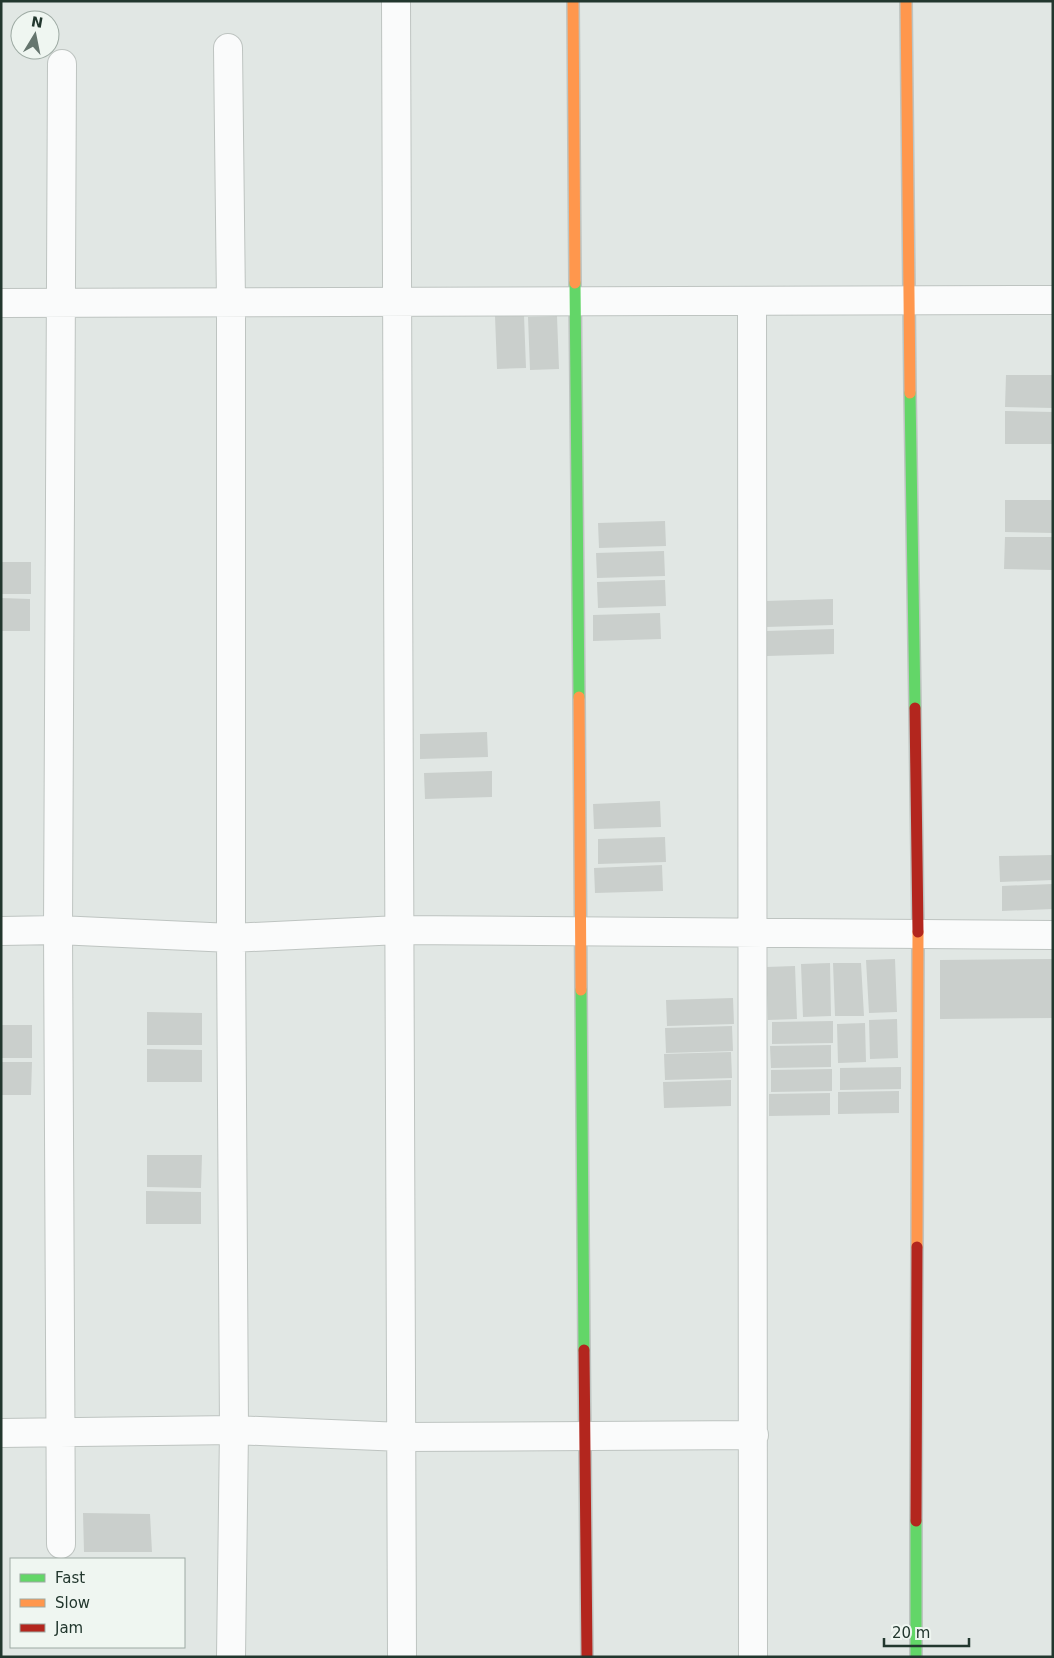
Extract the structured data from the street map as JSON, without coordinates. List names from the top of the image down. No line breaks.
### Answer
{"legend":["Fast","Slow","Jam"],"scale_bar":"20 m","north":"top"}
